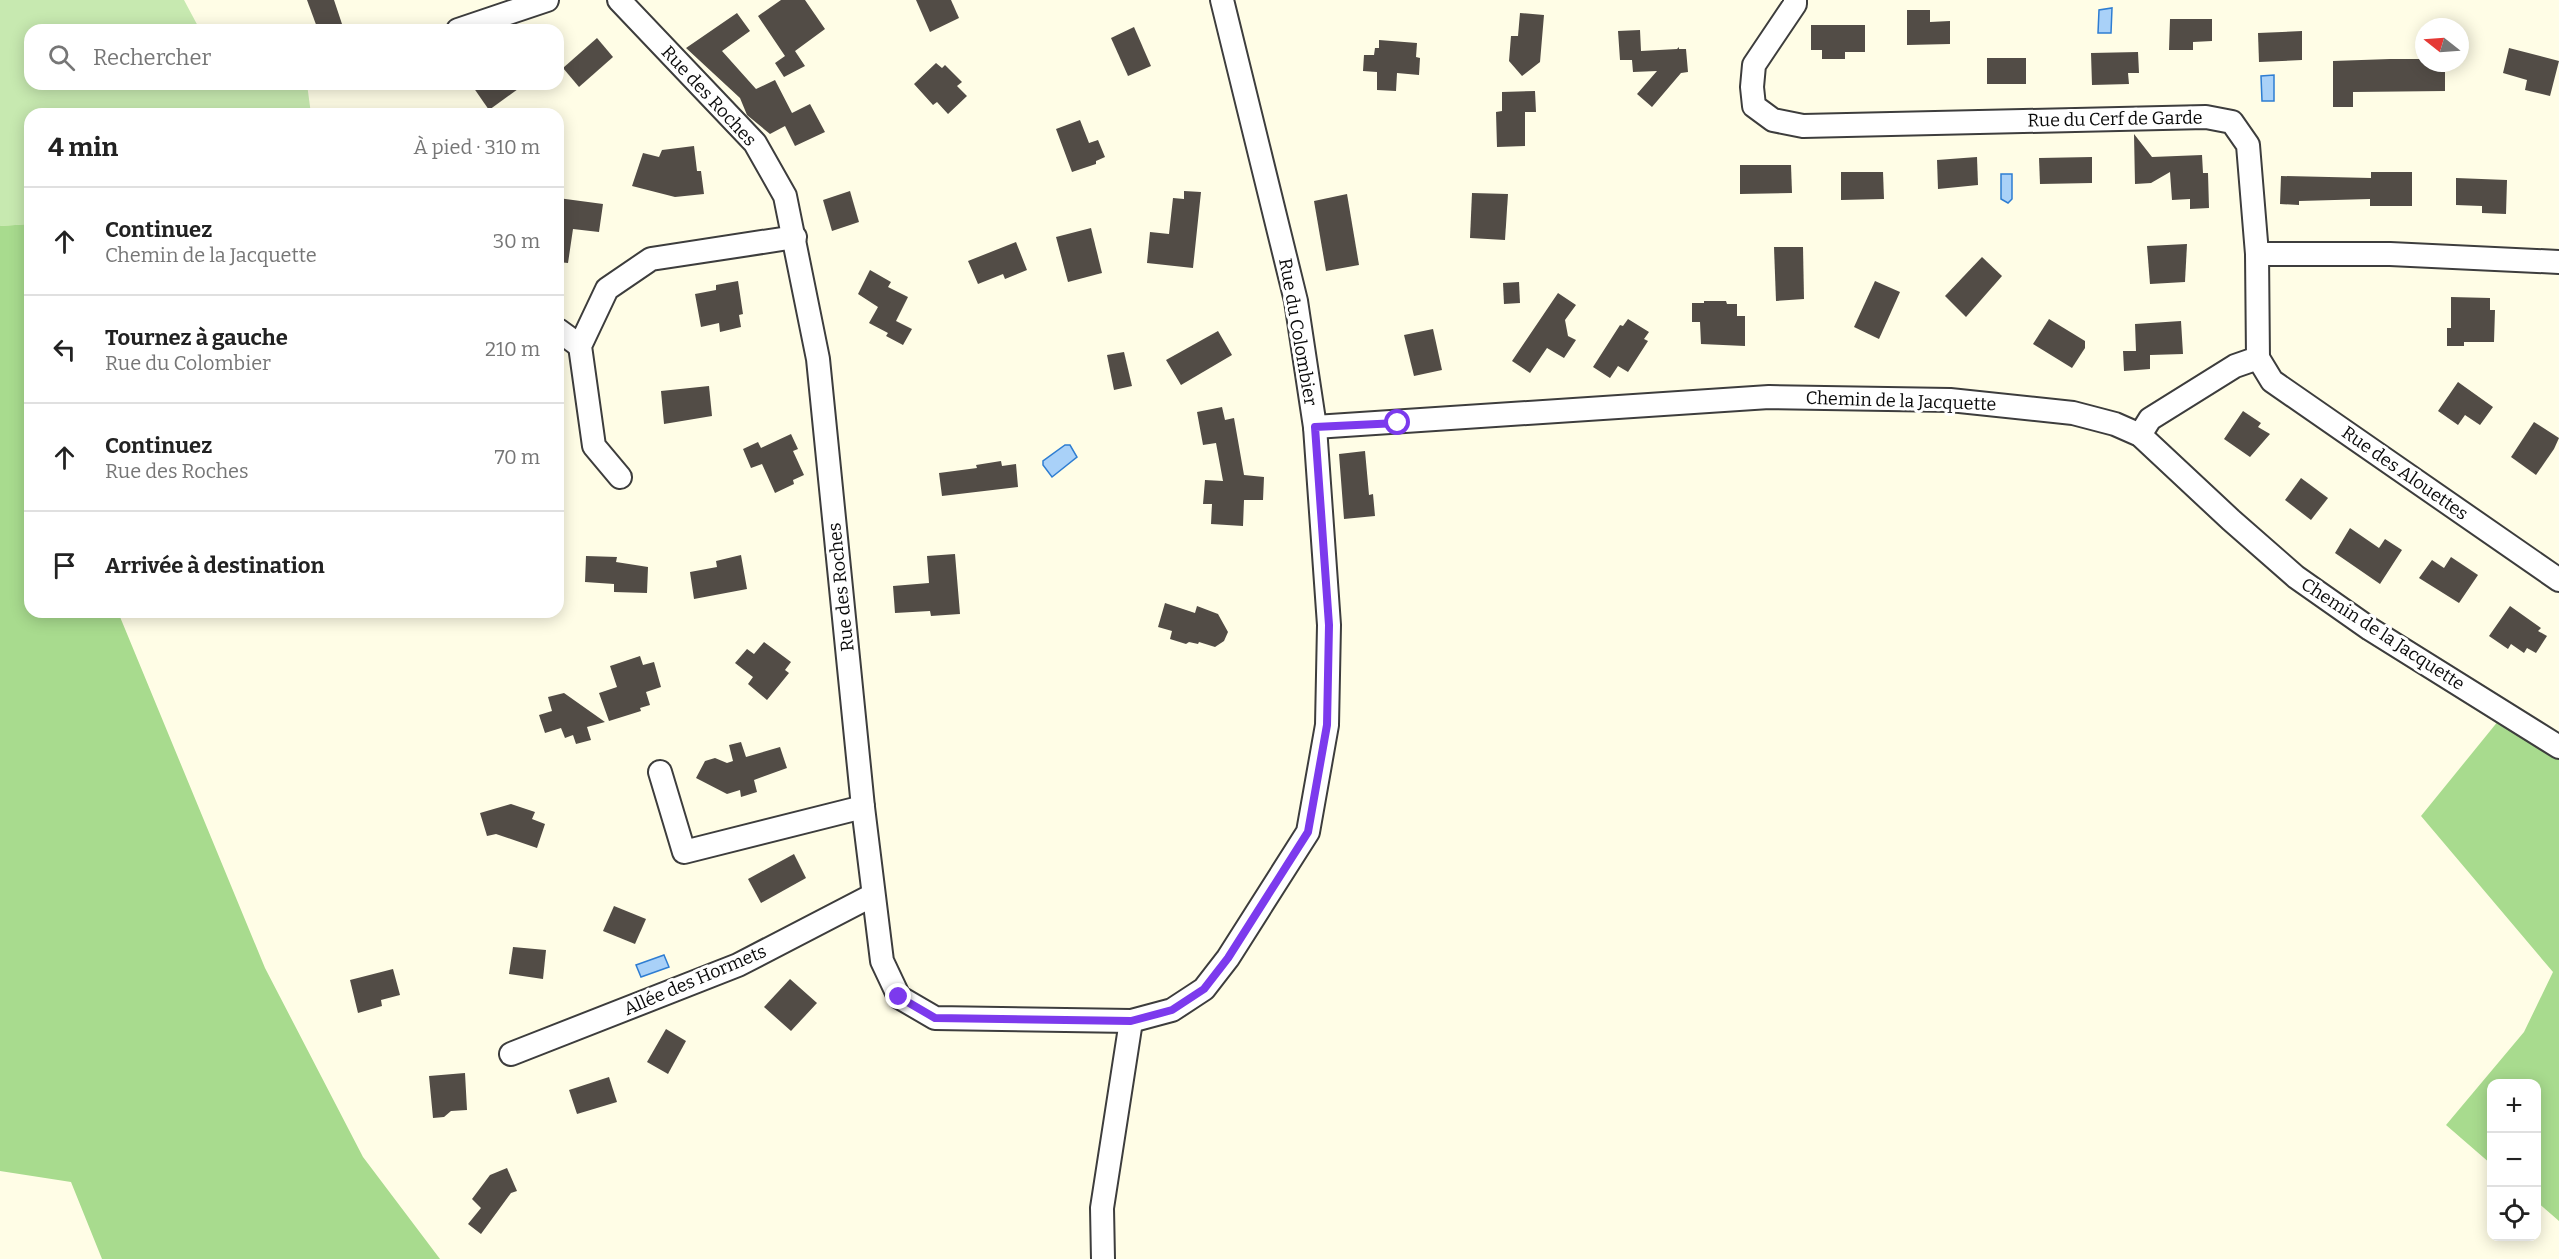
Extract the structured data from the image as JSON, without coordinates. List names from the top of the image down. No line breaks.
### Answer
{"streets":{"street":["Rue des Roches","Rue du Cerf de Garde","Rue du Colombier","Chemin de la Jacquette","Rue des Alouettes","Allée des Hormets"]},"crossings":[["Rue des Roches","Rue du Colombier"],["Rue des Roches","Allée des Hormets"],["Rue du Colombier","Chemin de la Jacquette"]],"north":"left","page":{"search":"Rechercher","heading":["4 min","À pied · 310 m"],"list":[["Continuez","Chemin de la Jacquette","30 m"],["Tournez à gauche","Rue du Colombier","210 m"],["Continuez","Rue des Roches","70 m"],"Arrivée à destination"],"map_buttons":["+","−"]}}
